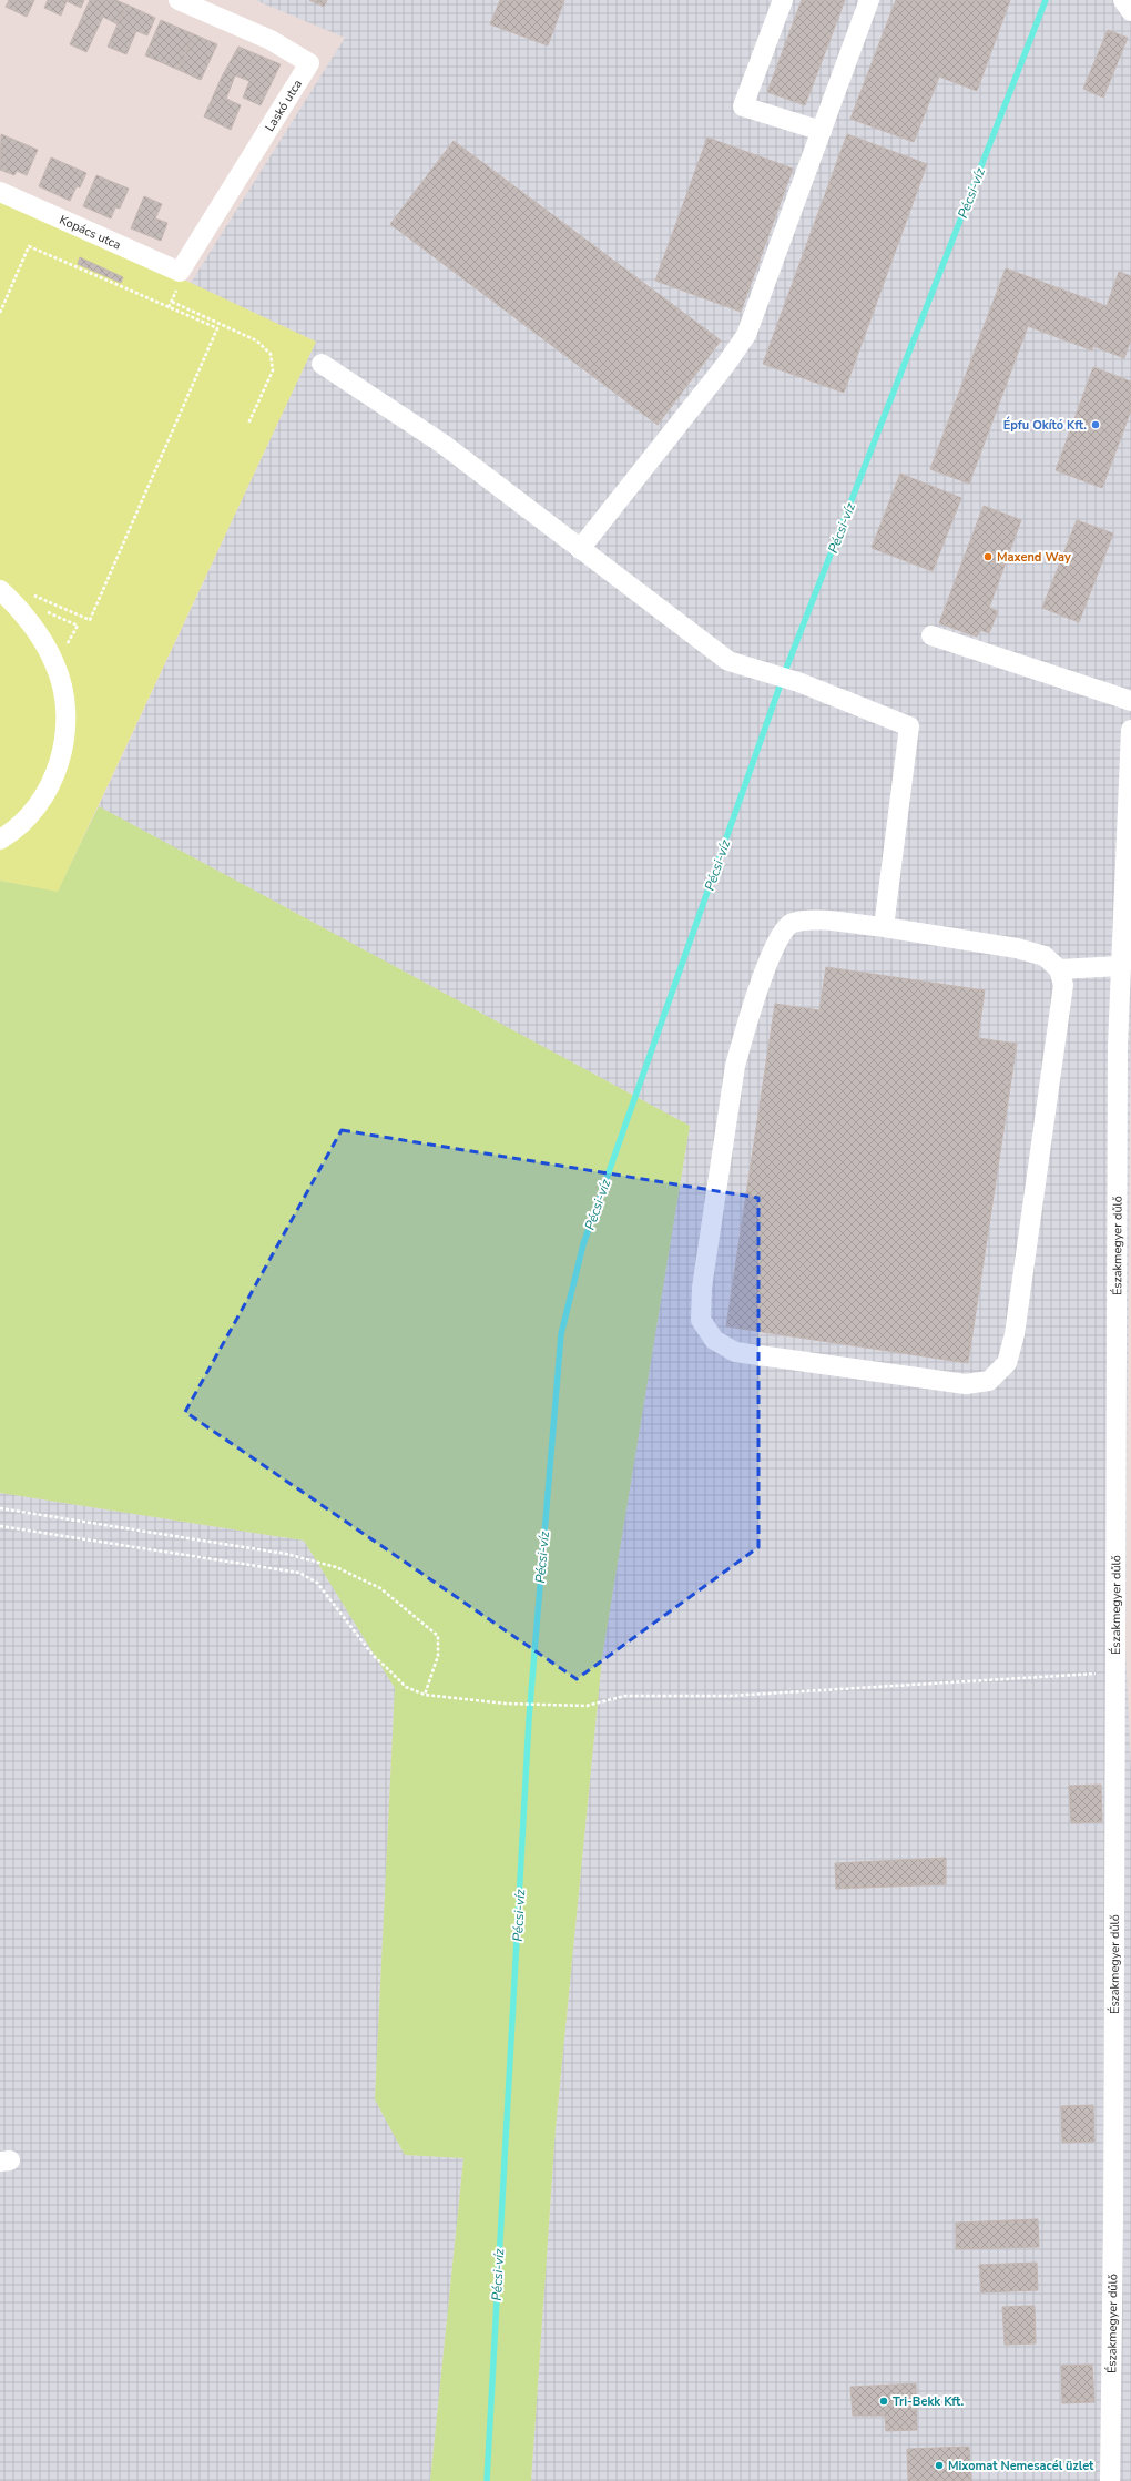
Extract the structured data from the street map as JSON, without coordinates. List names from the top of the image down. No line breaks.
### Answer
{"streets":{"street":["Laskó utca","Kopács utca","Északmegyer dűlő"]},"crossings":[["Laskó utca","Kopács utca"]],"water":["Pécsi-víz"],"places":["Épfu Okító Kft.","Maxend Way","Tri-Bekk Kft.","Mixomat Nemesacél üzlet"]}
